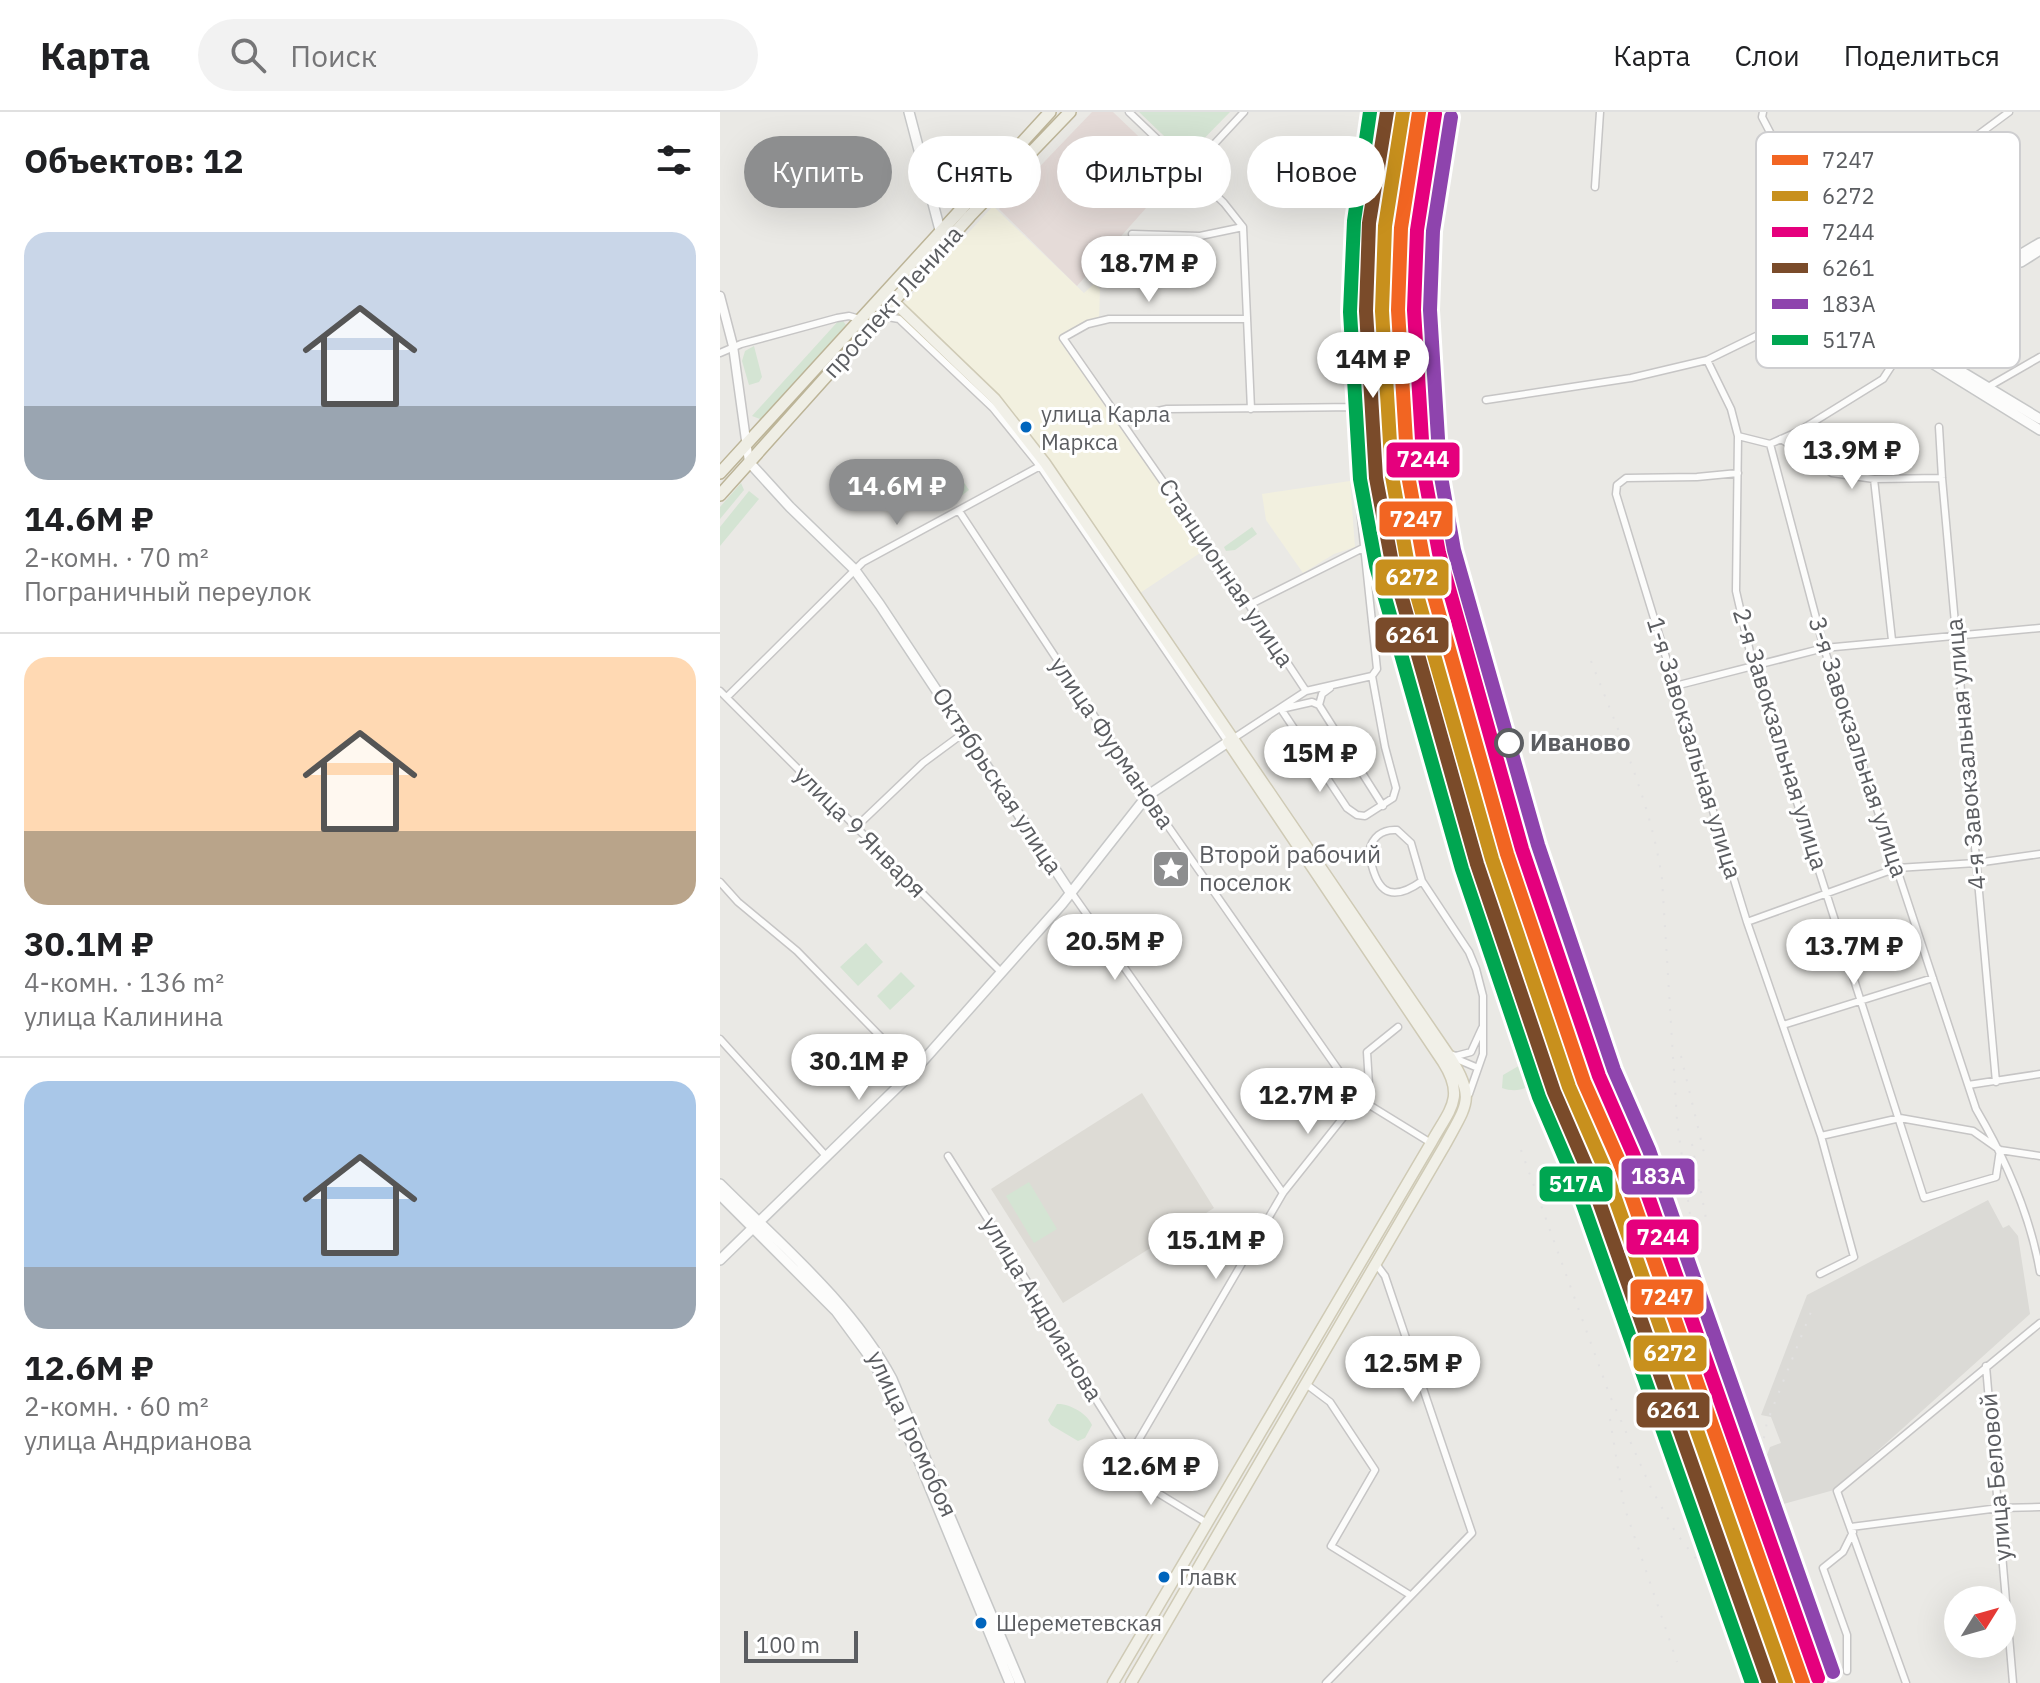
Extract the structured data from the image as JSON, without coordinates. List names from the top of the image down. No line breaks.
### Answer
{"streets":{"highway":["проспект Ленина"],"main road":["Октябрьская улица","улица Громобоя"],"street":["Станционная улица","2-я Завокзальная улица","улица Фурманова","3-я Завокзальная улица","1-я Завокзальная улица","4-я Завокзальная улица","улица 9 Января","улица Андрианова","улица Беловой"]},"crossings":[["проспект Ленина","Октябрьская улица"],["2-я Завокзальная улица","3-я Завокзальная улица"],["2-я Завокзальная улица","1-я Завокзальная улица"]],"places":{"other":["улица Карла Маркса","Иваново","Главк","Шереметевская"],"place":["Второй рабочий поселок"]},"lines":["transit line 7247","transit line 6272","transit line 6261","transit line 517А","transit line 7244","transit line 183А"],"legend":["7247","6272","7244","6261","183А","517А"],"scale_bar":"100 m","north":"top right","page":{"header":"Карта","search":"Поиск","nav":["Карта","Слои","Поделиться"],"heading":"Объектов: 12","chip":["Купить","Снять","Фильтры","Новое"],"list":[{"name":"14.6M ₽","note":"2-комн. · 70 m² · Пограничный переулок"},{"name":"30.1M ₽","note":"4-комн. · 136 m² · улица Калинина"},{"name":"12.6M ₽","note":"2-комн. · 60 m² · улица Андрианова"}],"price":["18.7M ₽","14M ₽","13.9M ₽","14.6M ₽","15M ₽","20.5M ₽","13.7M ₽","30.1M ₽","12.7M ₽","15.1M ₽","12.5M ₽","12.6M ₽"],"scale":"100 m"}}
